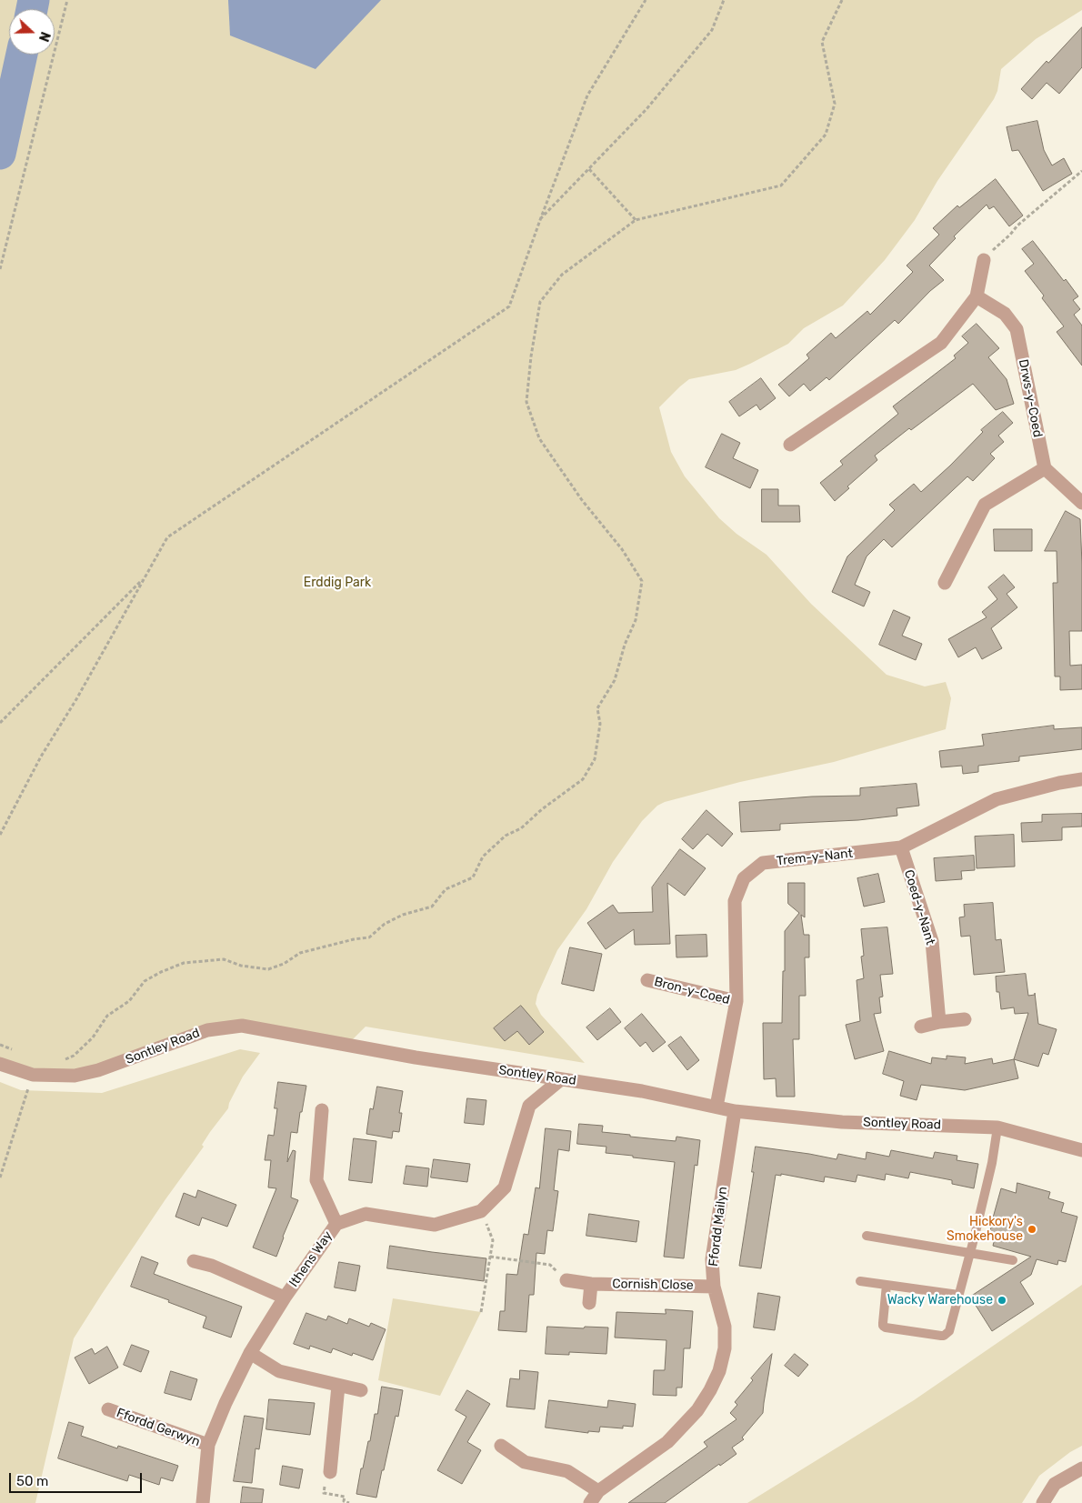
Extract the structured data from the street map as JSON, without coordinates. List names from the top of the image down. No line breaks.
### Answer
{"streets":{"street":["Drws-y-Coed","Trem-y-Nant","Coed-y-Nant","Bron-y-Coed","Sontley Road","Ffordd Mailyn","Ithens Way","Cornish Close","Ffordd Gerwyn"]},"crossings":[["Trem-y-Nant","Coed-y-Nant"],["Trem-y-Nant","Bron-y-Coed"],["Trem-y-Nant","Sontley Road"],["Sontley Road","Ffordd Mailyn"],["Sontley Road","Ithens Way"],["Ffordd Mailyn","Cornish Close"],["Ithens Way","Ffordd Gerwyn"]],"parks":["Erddig Park"],"places":["Hickory's Smokehouse","Wacky Warehouse"],"scale_bar":"50 m","north":"right"}
